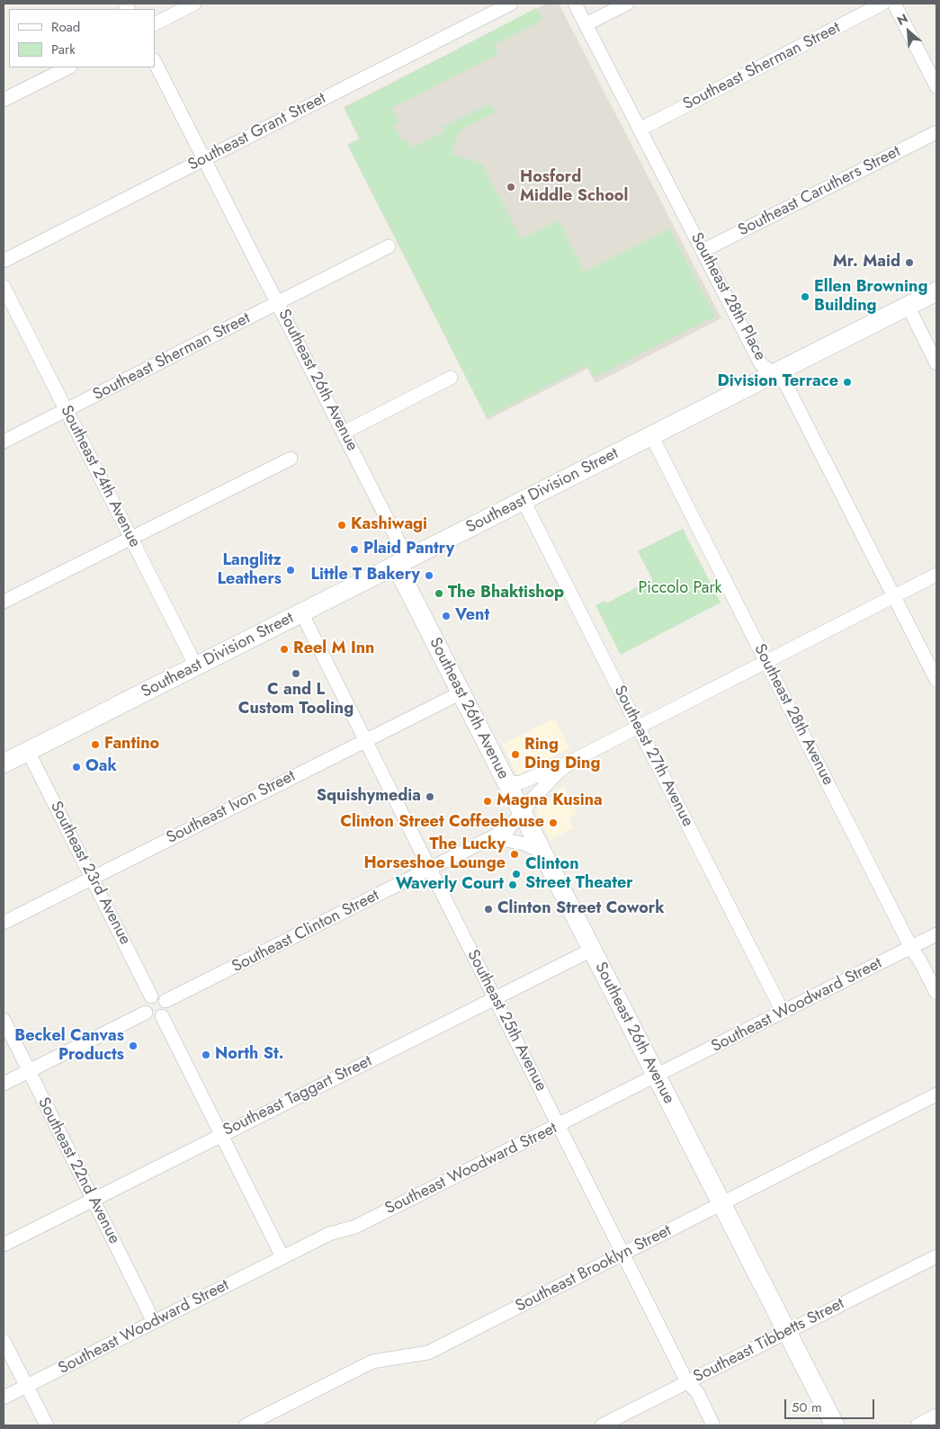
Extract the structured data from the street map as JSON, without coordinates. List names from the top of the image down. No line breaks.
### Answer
{"streets":{"main road":["Southeast 26th Avenue","Southeast Division Street"],"street":["Southeast Sherman Street","Southeast Grant Street","Southeast Caruthers Street","Southeast 28th Place","Southeast 24th Avenue","Southeast 28th Avenue","Southeast 27th Avenue","Southeast Ivon Street","Southeast 23rd Avenue","Southeast Clinton Street","Southeast Woodward Street","Southeast 25th Avenue","Southeast Taggart Street","Southeast 22nd Avenue","Southeast Brooklyn Street","Southeast Tibbetts Street"]},"crossings":[["Southeast Sherman Street","Southeast 28th Place"],["Southeast Sherman Street","Southeast 26th Avenue"],["Southeast Sherman Street","Southeast 24th Avenue"],["Southeast Grant Street","Southeast 26th Avenue"],["Southeast Caruthers Street","Southeast 28th Place"],["Southeast 28th Place","Southeast Division Street"],["Southeast 28th Place","Southeast Clinton Street"],["Southeast 26th Avenue","Southeast Division Street"],["Southeast 26th Avenue","Southeast Ivon Street"],["Southeast 26th Avenue","Southeast Clinton Street"],["Southeast 26th Avenue","Southeast Woodward Street"],["Southeast 26th Avenue","Southeast Taggart Street"],["Southeast 26th Avenue","Southeast Brooklyn Street"],["Southeast 26th Avenue","Southeast Tibbetts Street"],["Southeast 24th Avenue","Southeast Division Street"],["Southeast Division Street","Southeast 28th Avenue"],["Southeast Division Street","Southeast 27th Avenue"],["Southeast Division Street","Southeast 23rd Avenue"],["Southeast Division Street","Southeast 25th Avenue"],["Southeast 28th Avenue","Southeast Clinton Street"],["Southeast 28th Avenue","Southeast Woodward Street"],["Southeast 27th Avenue","Southeast Clinton Street"],["Southeast 27th Avenue","Southeast Woodward Street"],["Southeast Ivon Street","Southeast 23rd Avenue"],["Southeast Ivon Street","Southeast 25th Avenue"],["Southeast 23rd Avenue","Southeast Clinton Street"],["Southeast Clinton Street","Southeast 25th Avenue"],["Southeast Woodward Street","Southeast 25th Avenue"],["Southeast Woodward Street","Southeast 22nd Avenue"],["Southeast 25th Avenue","Southeast Taggart Street"],["Southeast 25th Avenue","Southeast Brooklyn Street"],["Southeast 25th Avenue","Southeast Tibbetts Street"],["Southeast Taggart Street","Southeast 22nd Avenue"]],"parks":["Piccolo Park"],"places":["Hosford Middle School","Mr. Maid","Ellen Browning Building","Division Terrace","Kashiwagi","Plaid Pantry","Langlitz Leathers","Little T Bakery","The Bhaktishop","Vent","Reel M Inn","C and L Custom Tooling","Fantino","Ring Ding Ding","Oak","Squishymedia","Magna Kusina","Clinton Street Coffeehouse","The Lucky Horseshoe Lounge","Clinton Street Theater","Waverly Court","Clinton Street Cowork","Beckel Canvas Products","North St."],"legend":["Road","Park"],"scale_bar":"50 m","north":"top left"}
